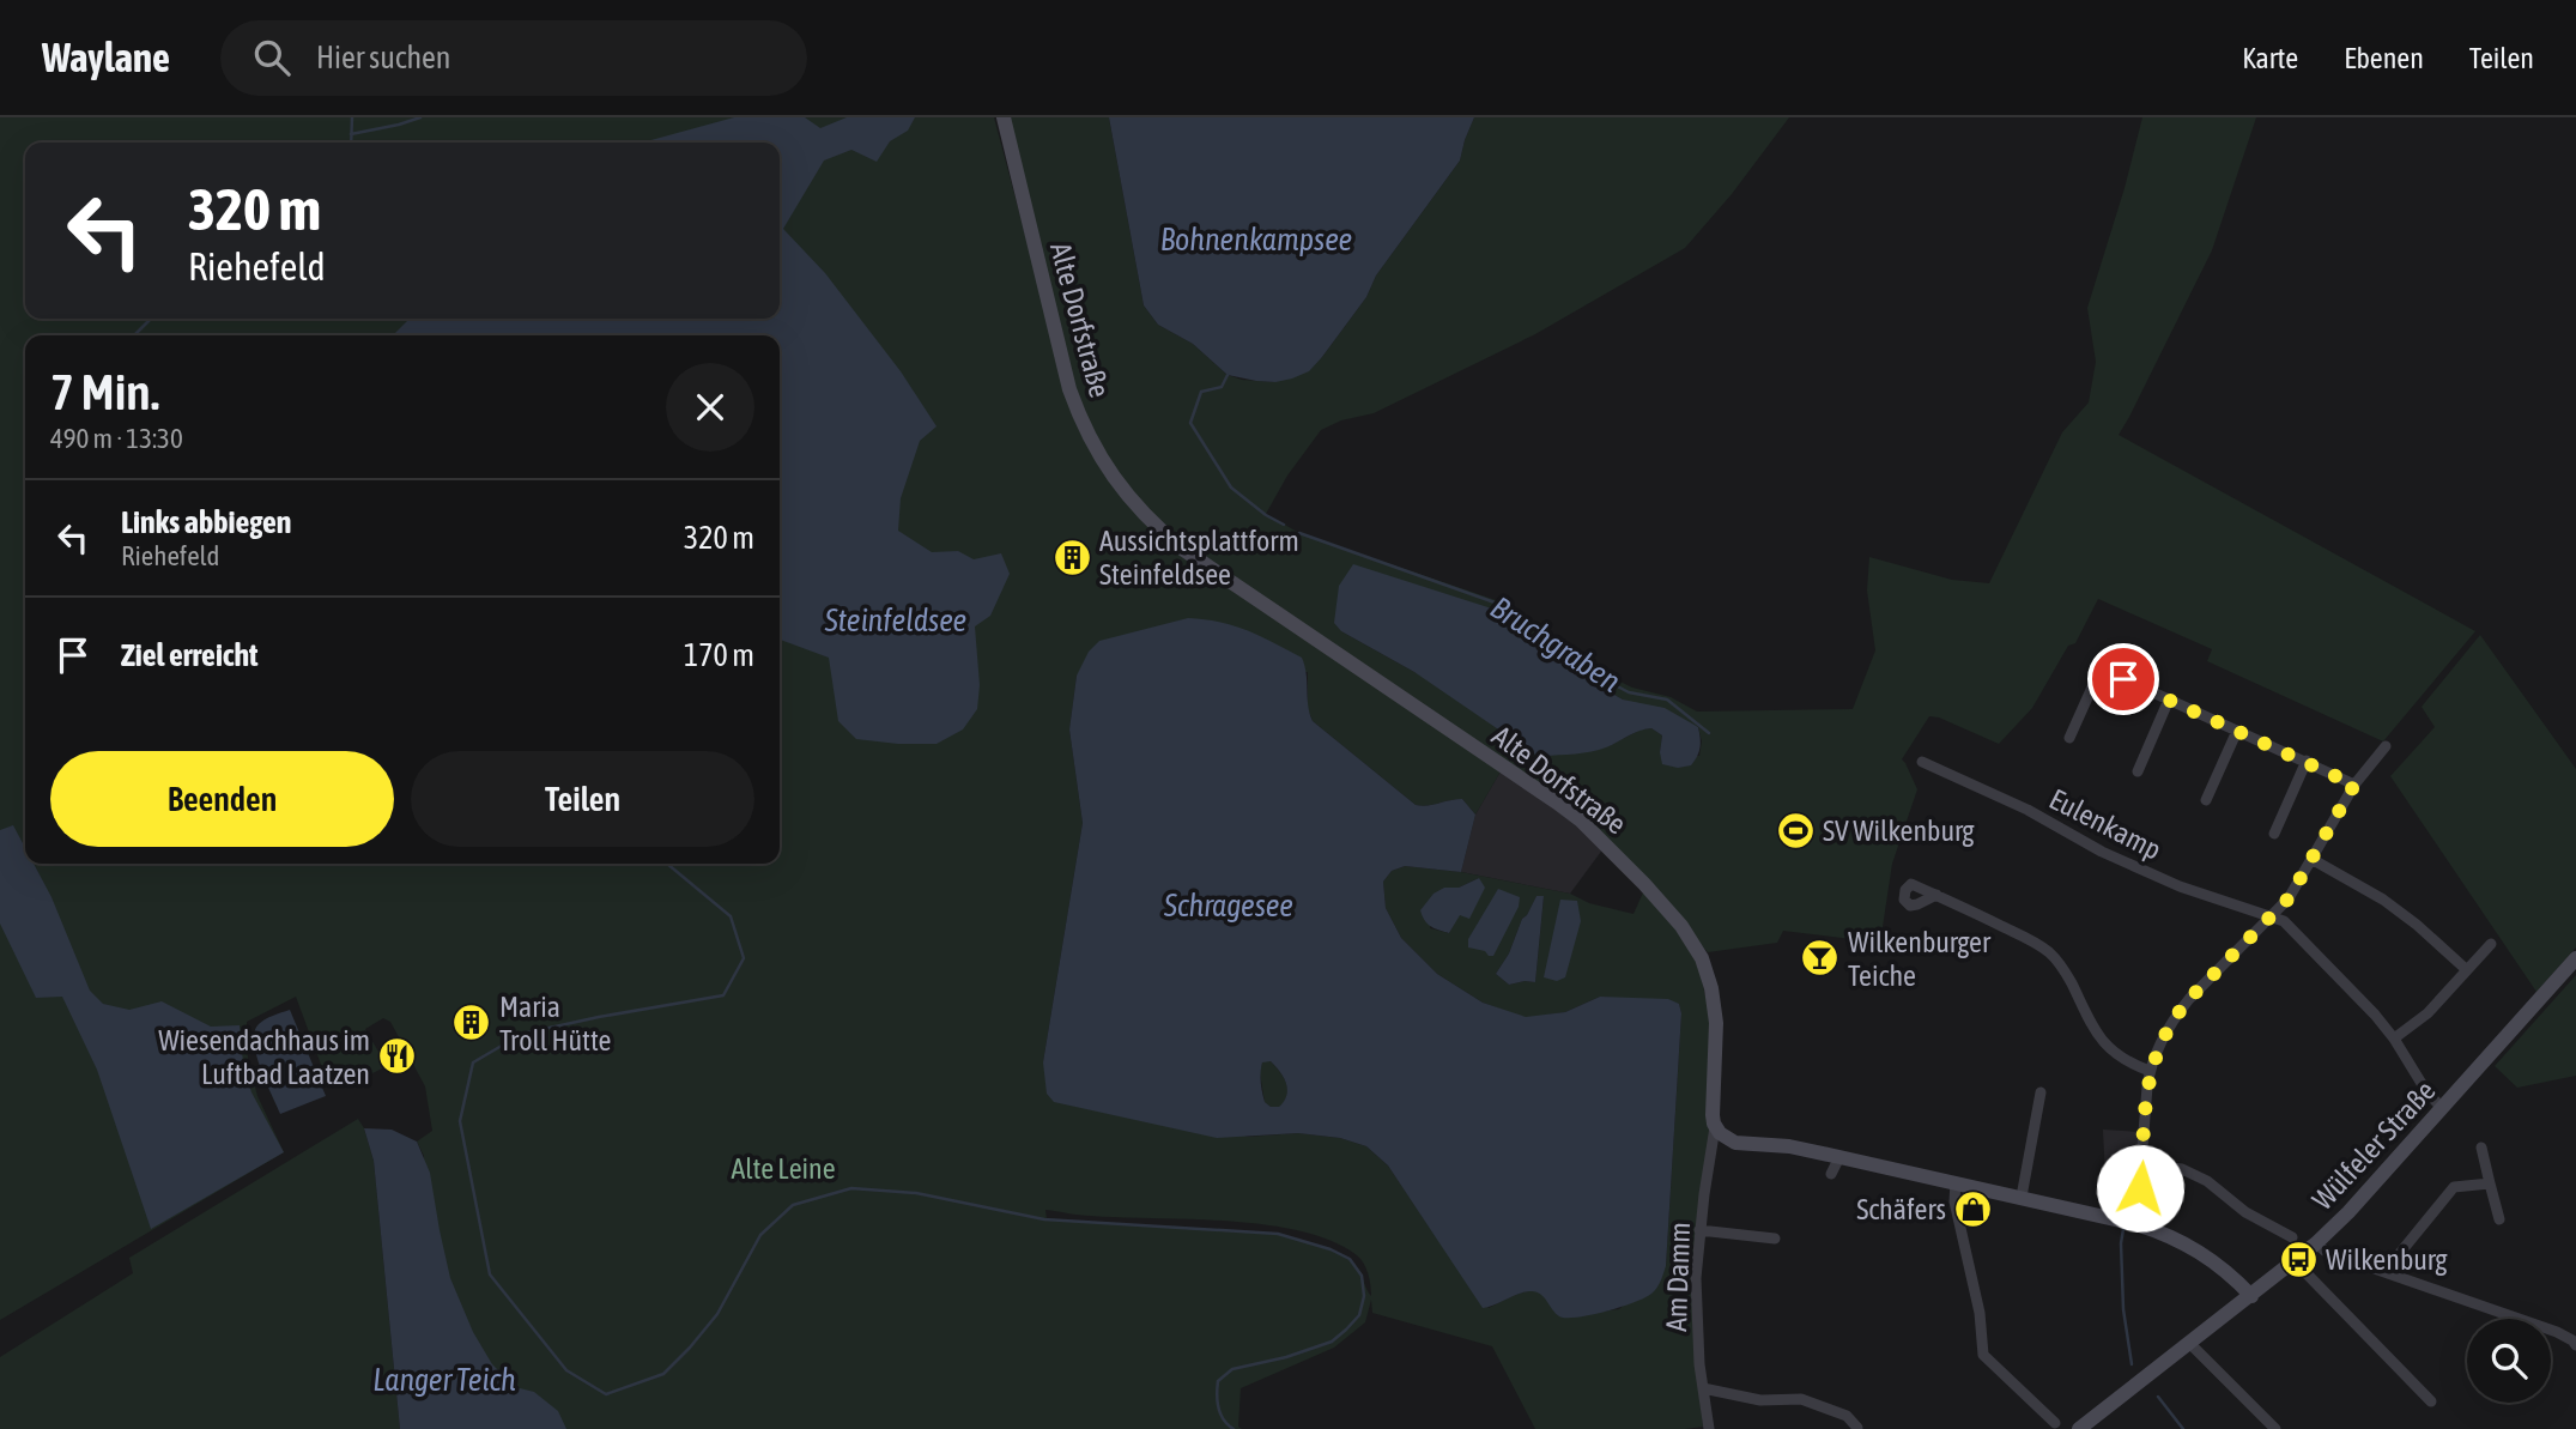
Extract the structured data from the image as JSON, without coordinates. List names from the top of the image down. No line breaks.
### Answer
{"streets":{"street":["Alte Dorfstraße","Eulenkamp","Wülfeler Straße","Am Damm"]},"crossings":[["Alte Dorfstraße","Am Damm"]],"water":["Bohnenkampsee","Steinfeldsee","Bruchgraben","Schragesee","Langer Teich"],"parks":["Alte Leine"],"places":{"building":["Aussichtsplattform Steinfeldsee","Maria Troll Hütte"],"sports":["SV Wilkenburg"],"bar":["Wilkenburger Teiche"],"restaurant":["Wiesendachhaus im Luftbad Laatzen"],"shop":["Schäfers"],"bus stop":["Wilkenburg"]},"page":{"header":"Waylane","search":"Hier suchen","nav":["Karte","Ebenen","Teilen"],"turn":["320 m","Riehefeld"],"heading":["7 Min.","490 m · 13:30"],"list":[{"name":"Links abbiegen","note":"Riehefeld","value":"320 m"},{"name":"Ziel erreicht","value":"170 m"}],"buttons":["Beenden","Teilen"]}}
